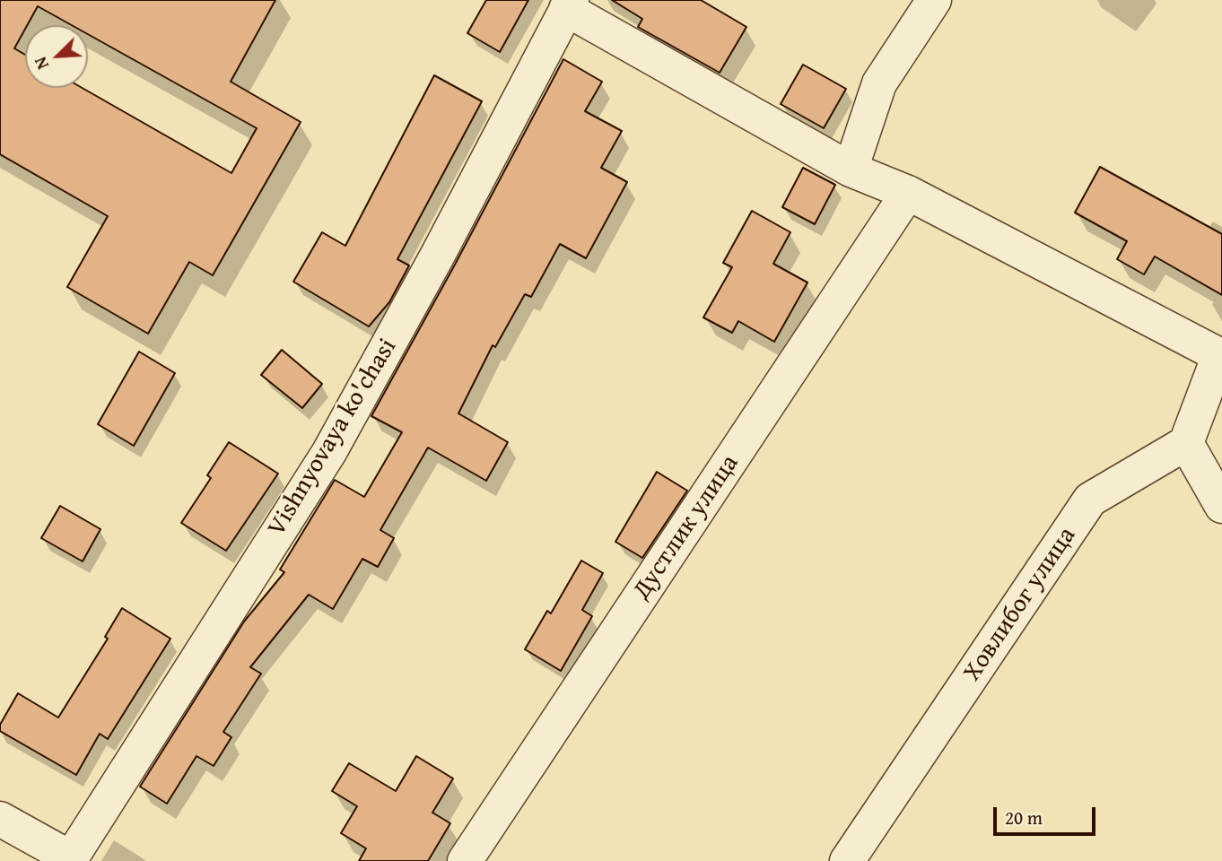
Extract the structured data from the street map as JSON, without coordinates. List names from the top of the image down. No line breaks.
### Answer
{"streets":{"street":["Vishnyovaya ko'chasi","Дустлик улица","Ховлибог улица"]},"scale_bar":"20 m","north":"bottom left"}
